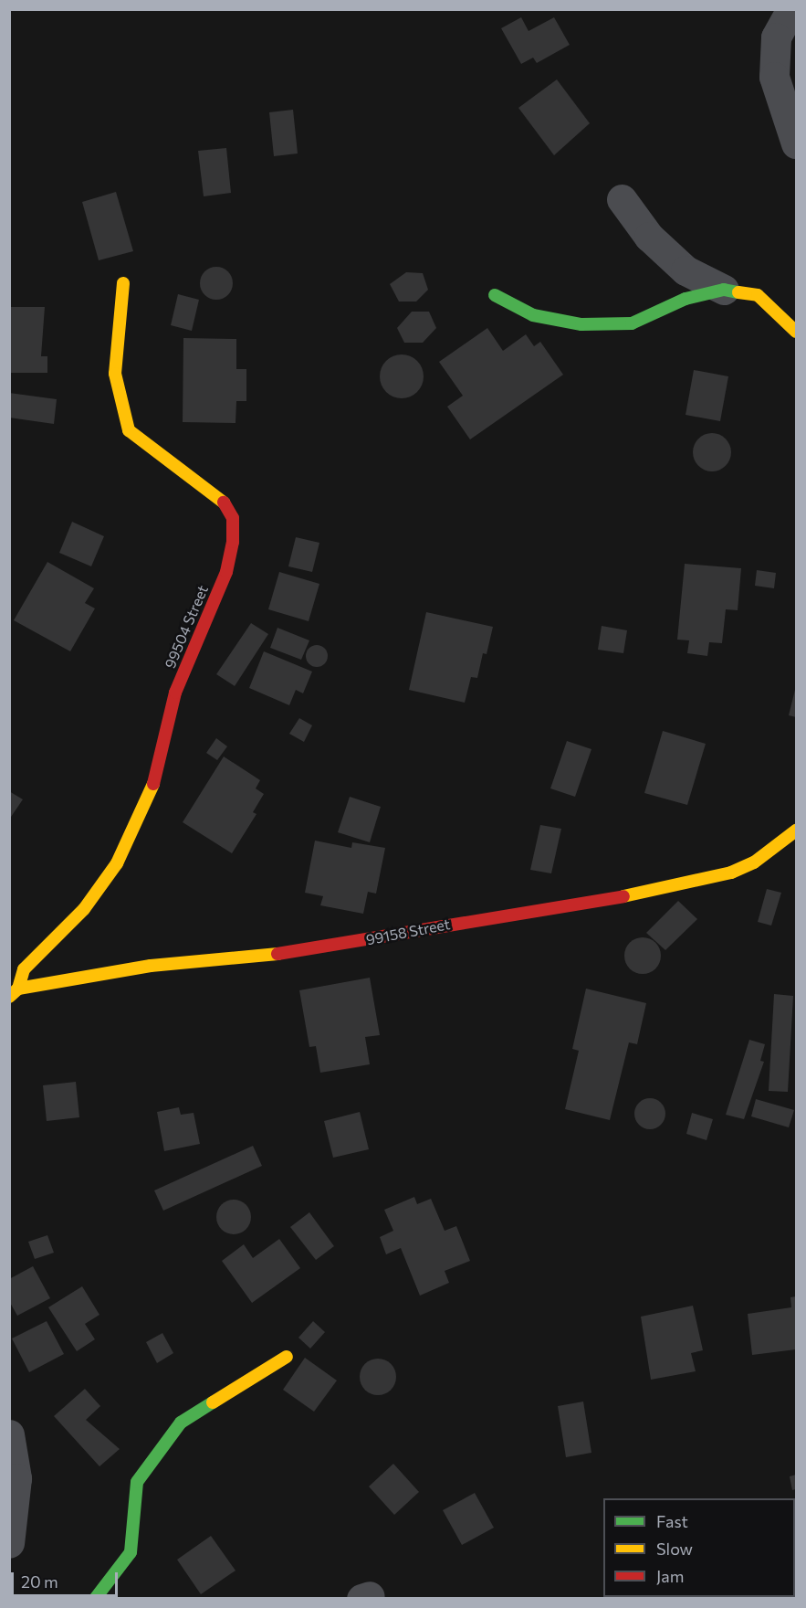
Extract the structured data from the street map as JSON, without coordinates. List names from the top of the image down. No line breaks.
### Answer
{"streets":{"street":["99504 Street","99158 Street"]},"crossings":[["99504 Street","99158 Street"]],"legend":["Fast","Slow","Jam"],"scale_bar":"20 m"}
